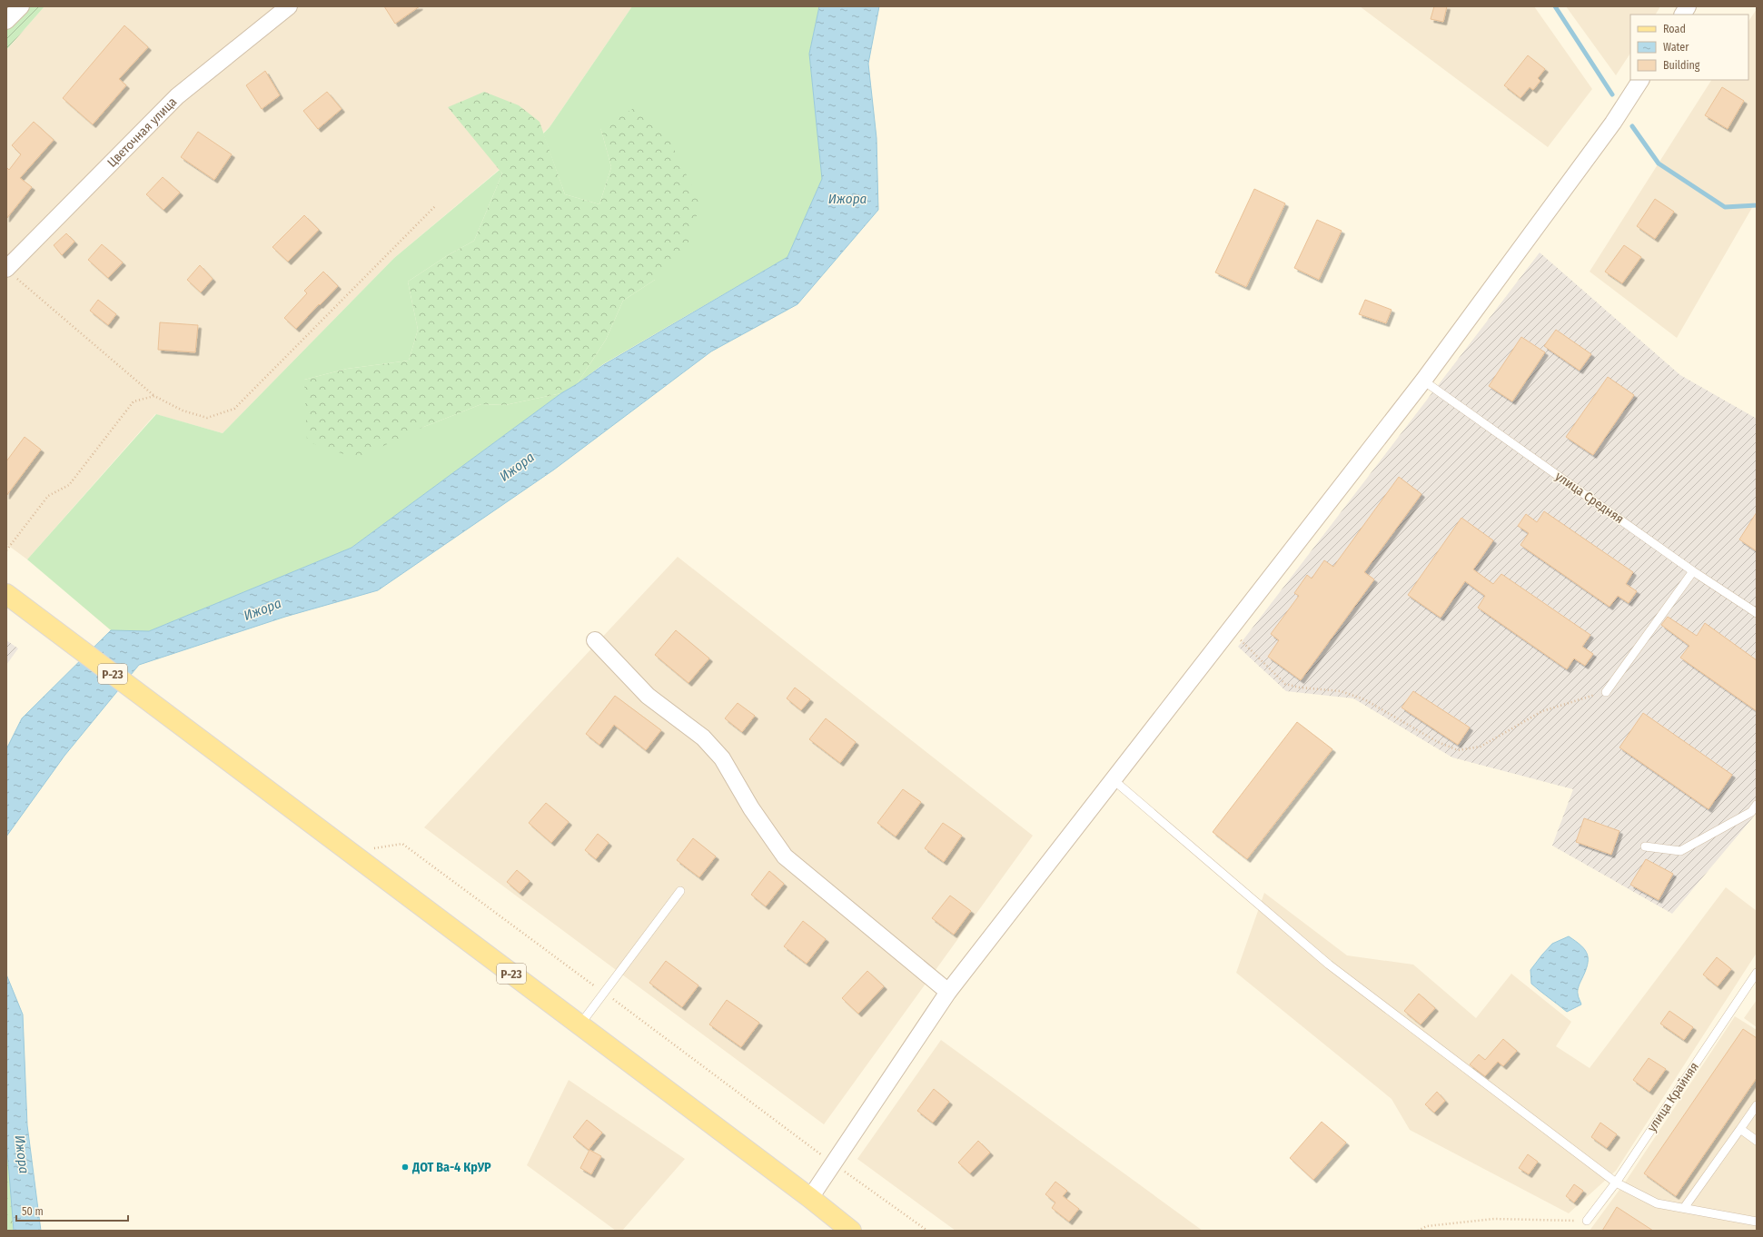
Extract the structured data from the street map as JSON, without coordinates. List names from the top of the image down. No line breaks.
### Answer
{"streets":{"main road":["Р-23"],"street":["Цветочная улица"],"lane":["улица Средняя","улица Крайняя"]},"water":["Ижора"],"places":["ДОТ Ва-4 КрУР"],"legend":["Road","Water","Building"],"scale_bar":"50 m"}
